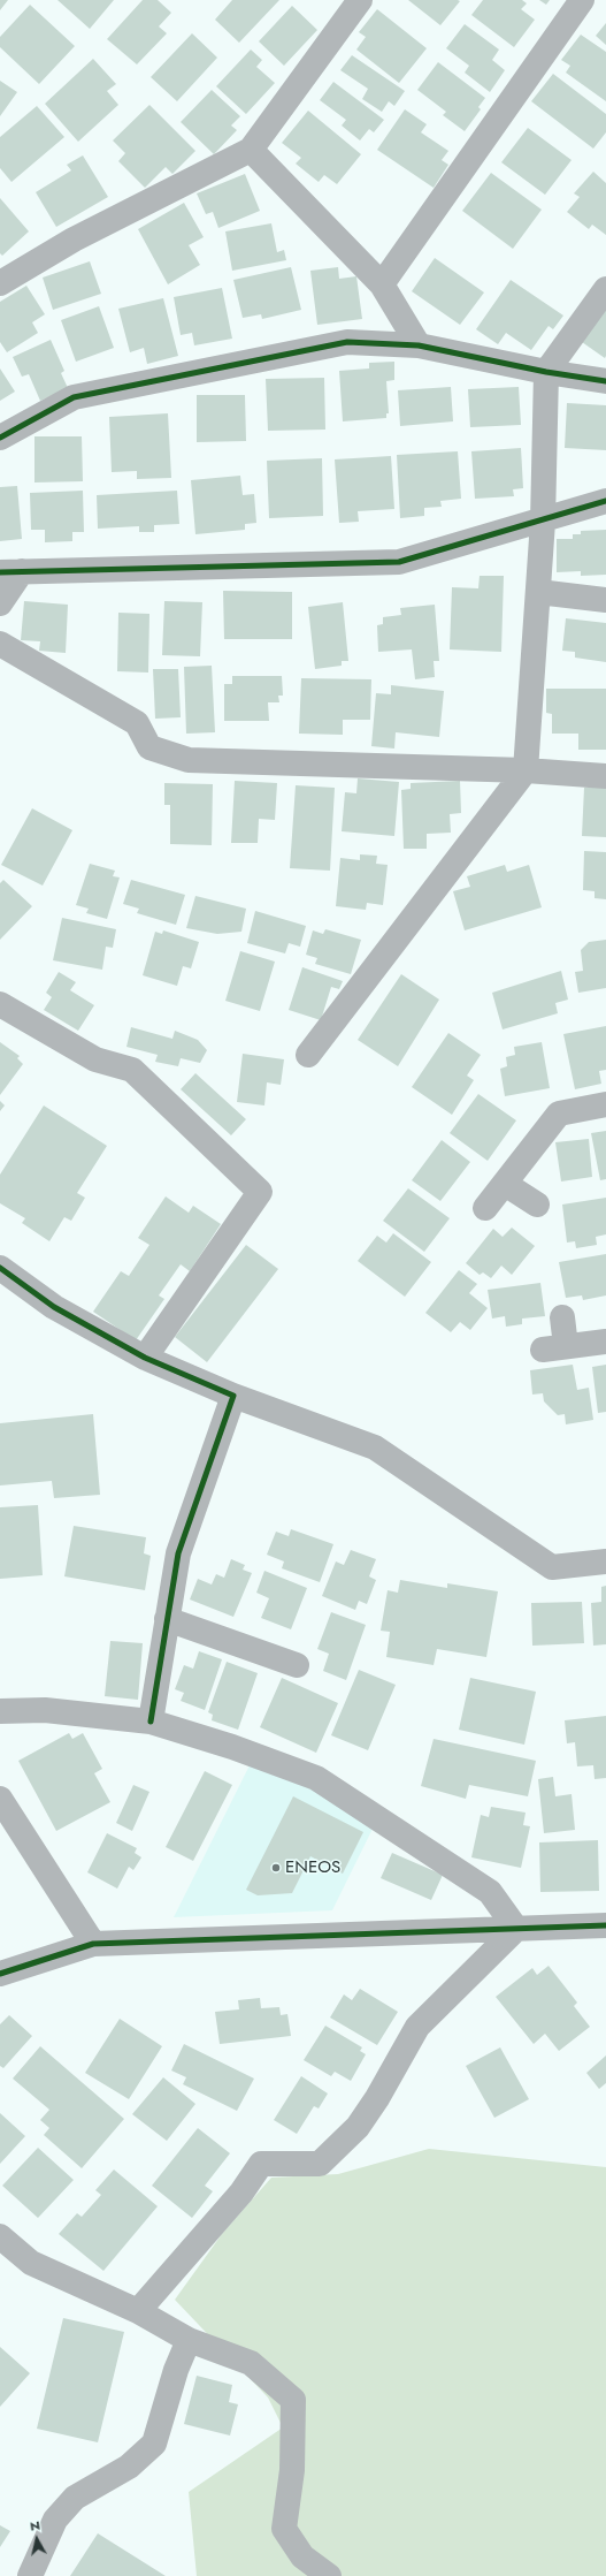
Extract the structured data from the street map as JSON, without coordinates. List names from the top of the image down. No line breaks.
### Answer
{"places":["ENEOS"],"north":"top"}
